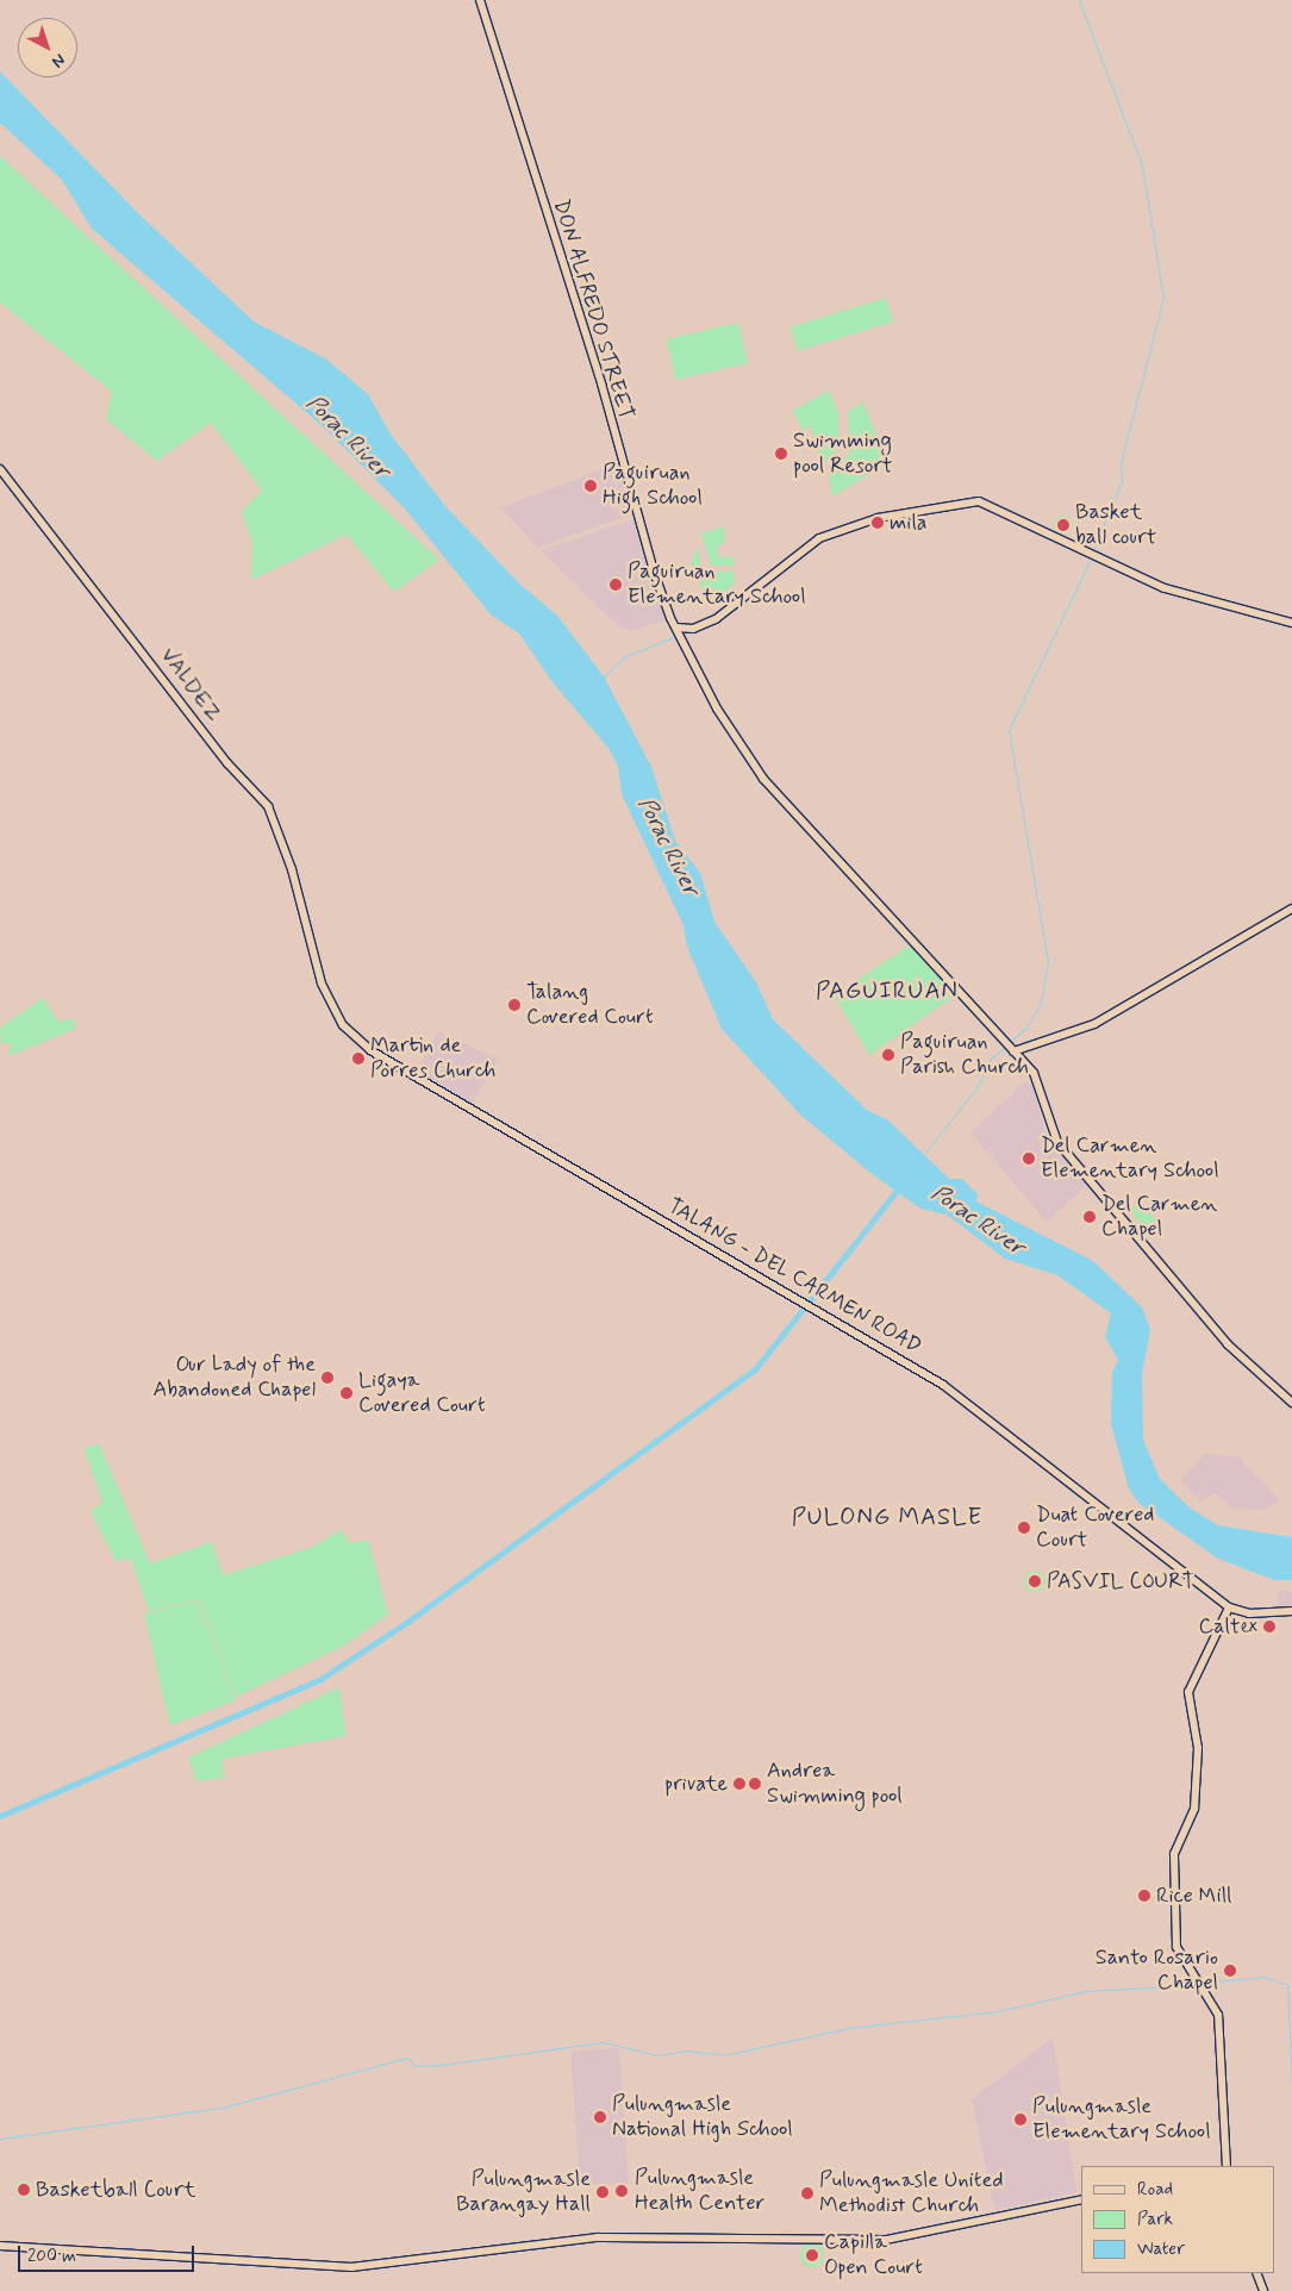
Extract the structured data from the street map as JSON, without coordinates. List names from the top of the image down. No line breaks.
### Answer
{"streets":{"street":["DON ALFREDO STREET","VALDEZ","TALANG - DEL CARMEN ROAD"]},"crossings":[["VALDEZ","TALANG - DEL CARMEN ROAD"]],"districts":["PAGUIRUAN","PULONG MASLE"],"water":["Porac River"],"places":["Swimming pool Resort","Paguiruan High School","mila","Basket ball court","Paguiruan Elementary School","Talang Covered Court","Paguiruan Parish Church","Martin de Porres Church","Del Carmen Elementary School","Del Carmen Chapel","Our Lady of the Abandoned Chapel","Ligaya Covered Court","Duat Covered Court","PASVIL COURT","Caltex","private","Andrea Swimming pool","Rice Mill","Santo Rosario Chapel","Pulungmasle National High School","Pulungmasle Elementary School","Basketball Court","Pulungmasle Health Center","Pulungmasle Barangay Hall","Pulungmasle United Methodist Church","Capilla Open Court"],"legend":["Road","Park","Water"],"scale_bar":"200 m","north":"bottom right"}
